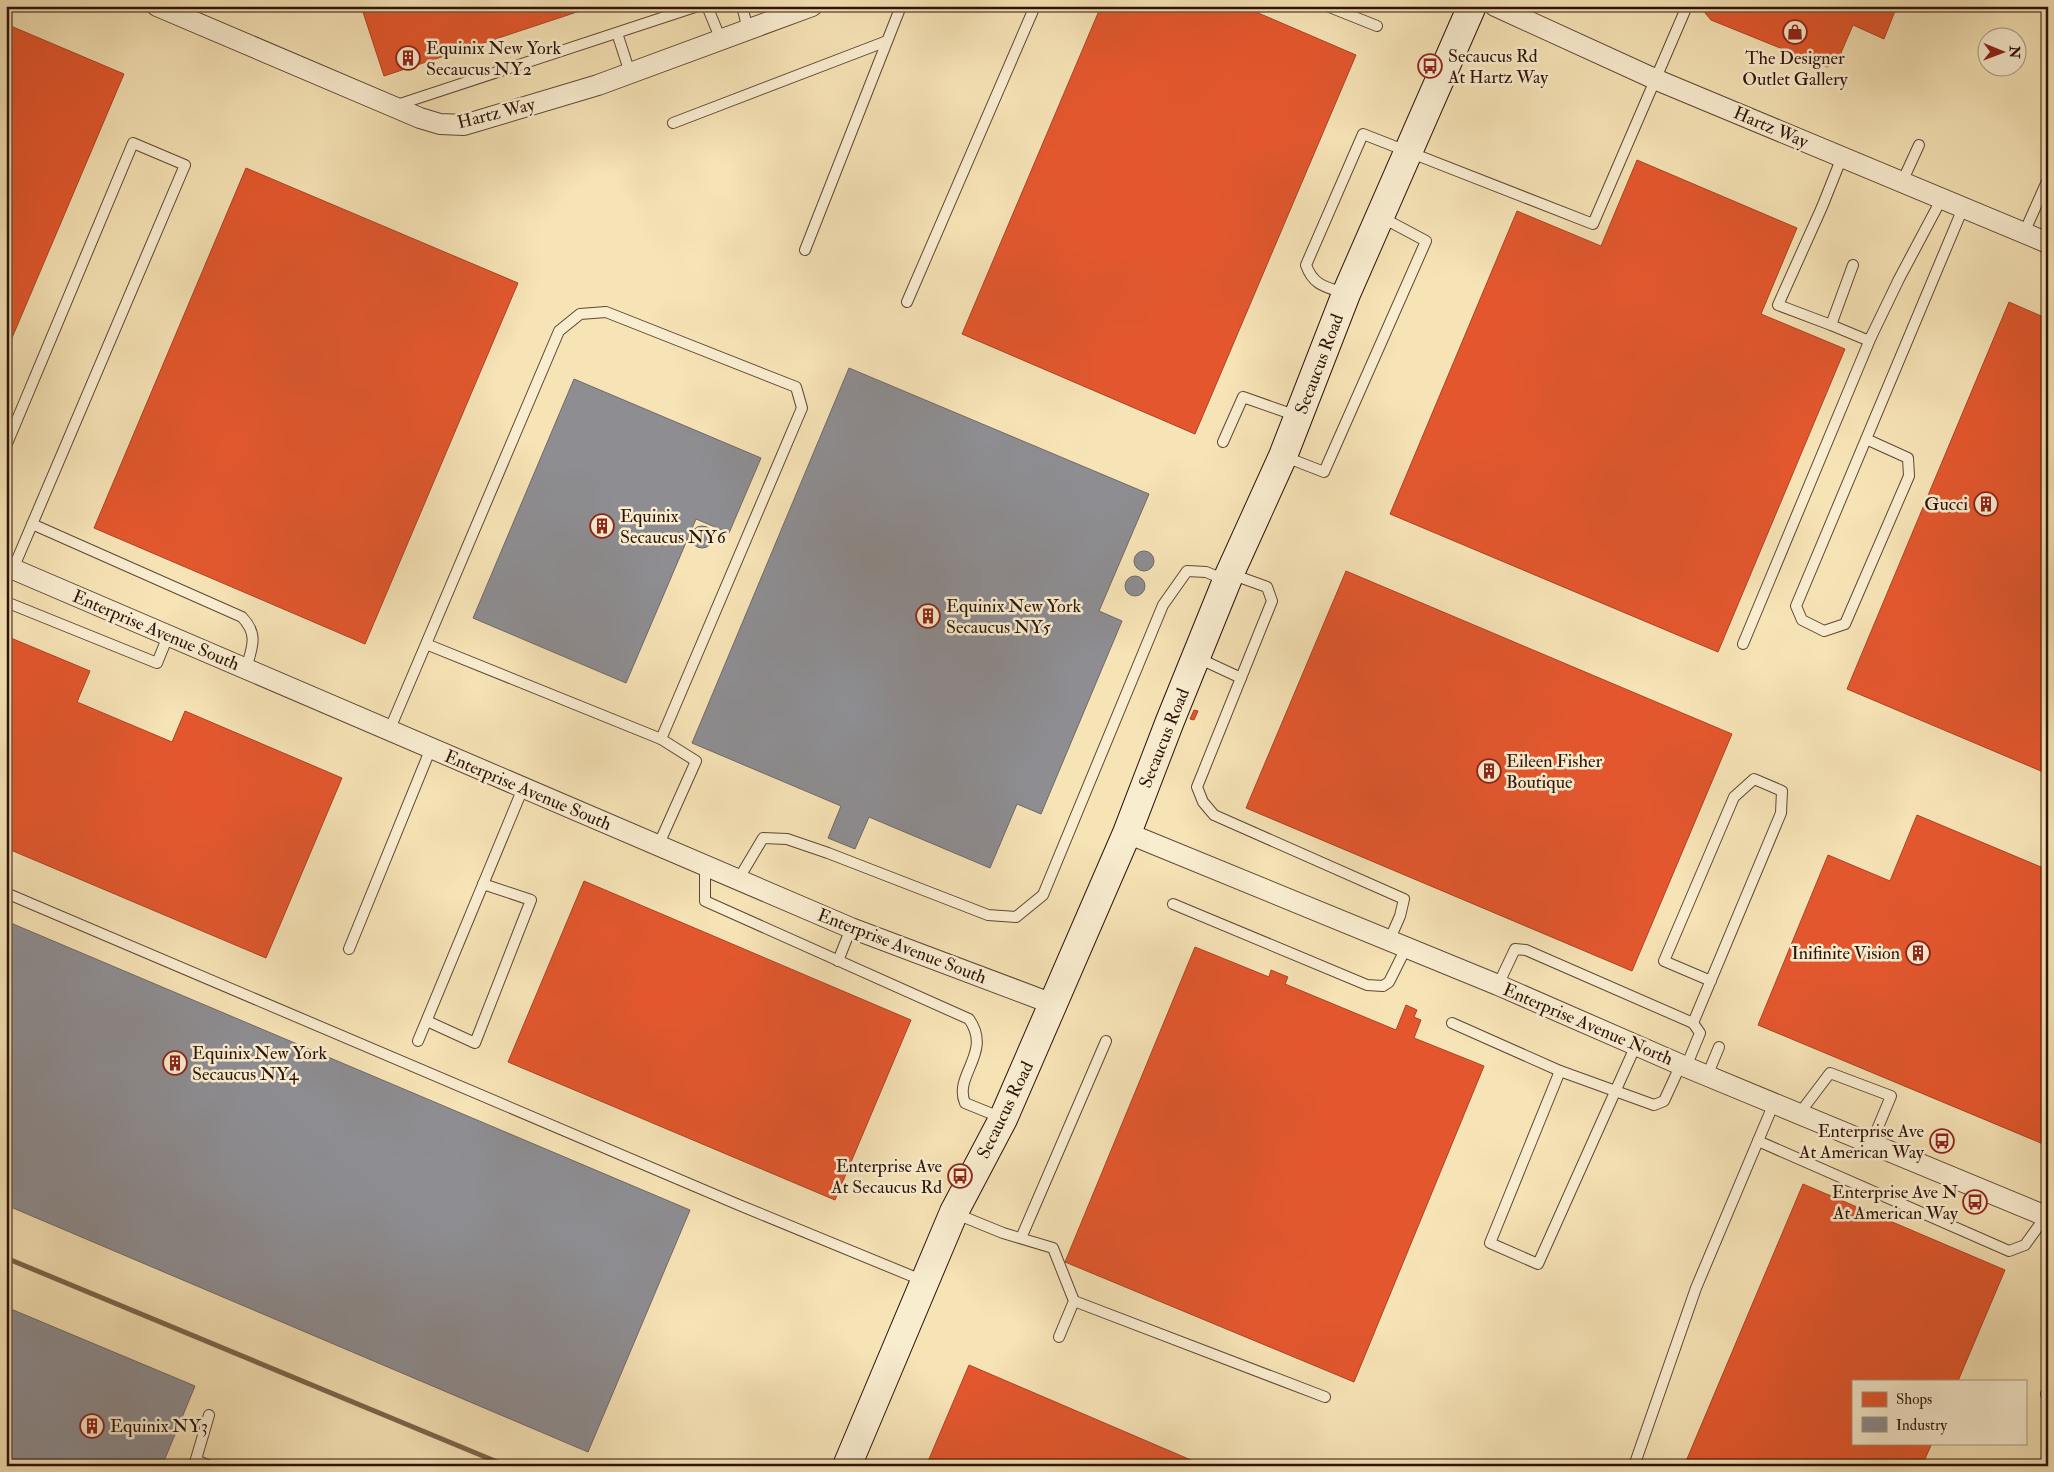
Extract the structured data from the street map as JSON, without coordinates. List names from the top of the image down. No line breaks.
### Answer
{"streets":{"main road":["Secaucus Road"],"street":["Hartz Way","Enterprise Avenue South","Enterprise Avenue North"]},"crossings":[["Secaucus Road","Enterprise Avenue South"],["Secaucus Road","Enterprise Avenue North"]],"places":{"shop":["The Designer Outlet Gallery"],"building":["Equinix New York Secaucus NY2","Gucci","Equinix Secaucus NY6","Equinix New York Secaucus NY5","Eileen Fisher Boutique","Inifinite Vision","Equinix New York Secaucus NY4","Equinix NY3"],"bus stop":["Secaucus Rd At Hartz Way","Enterprise Ave At American Way","Enterprise Ave At Secaucus Rd","Enterprise Ave N At American Way"]},"legend":["Shops","Industry"],"north":"right"}
